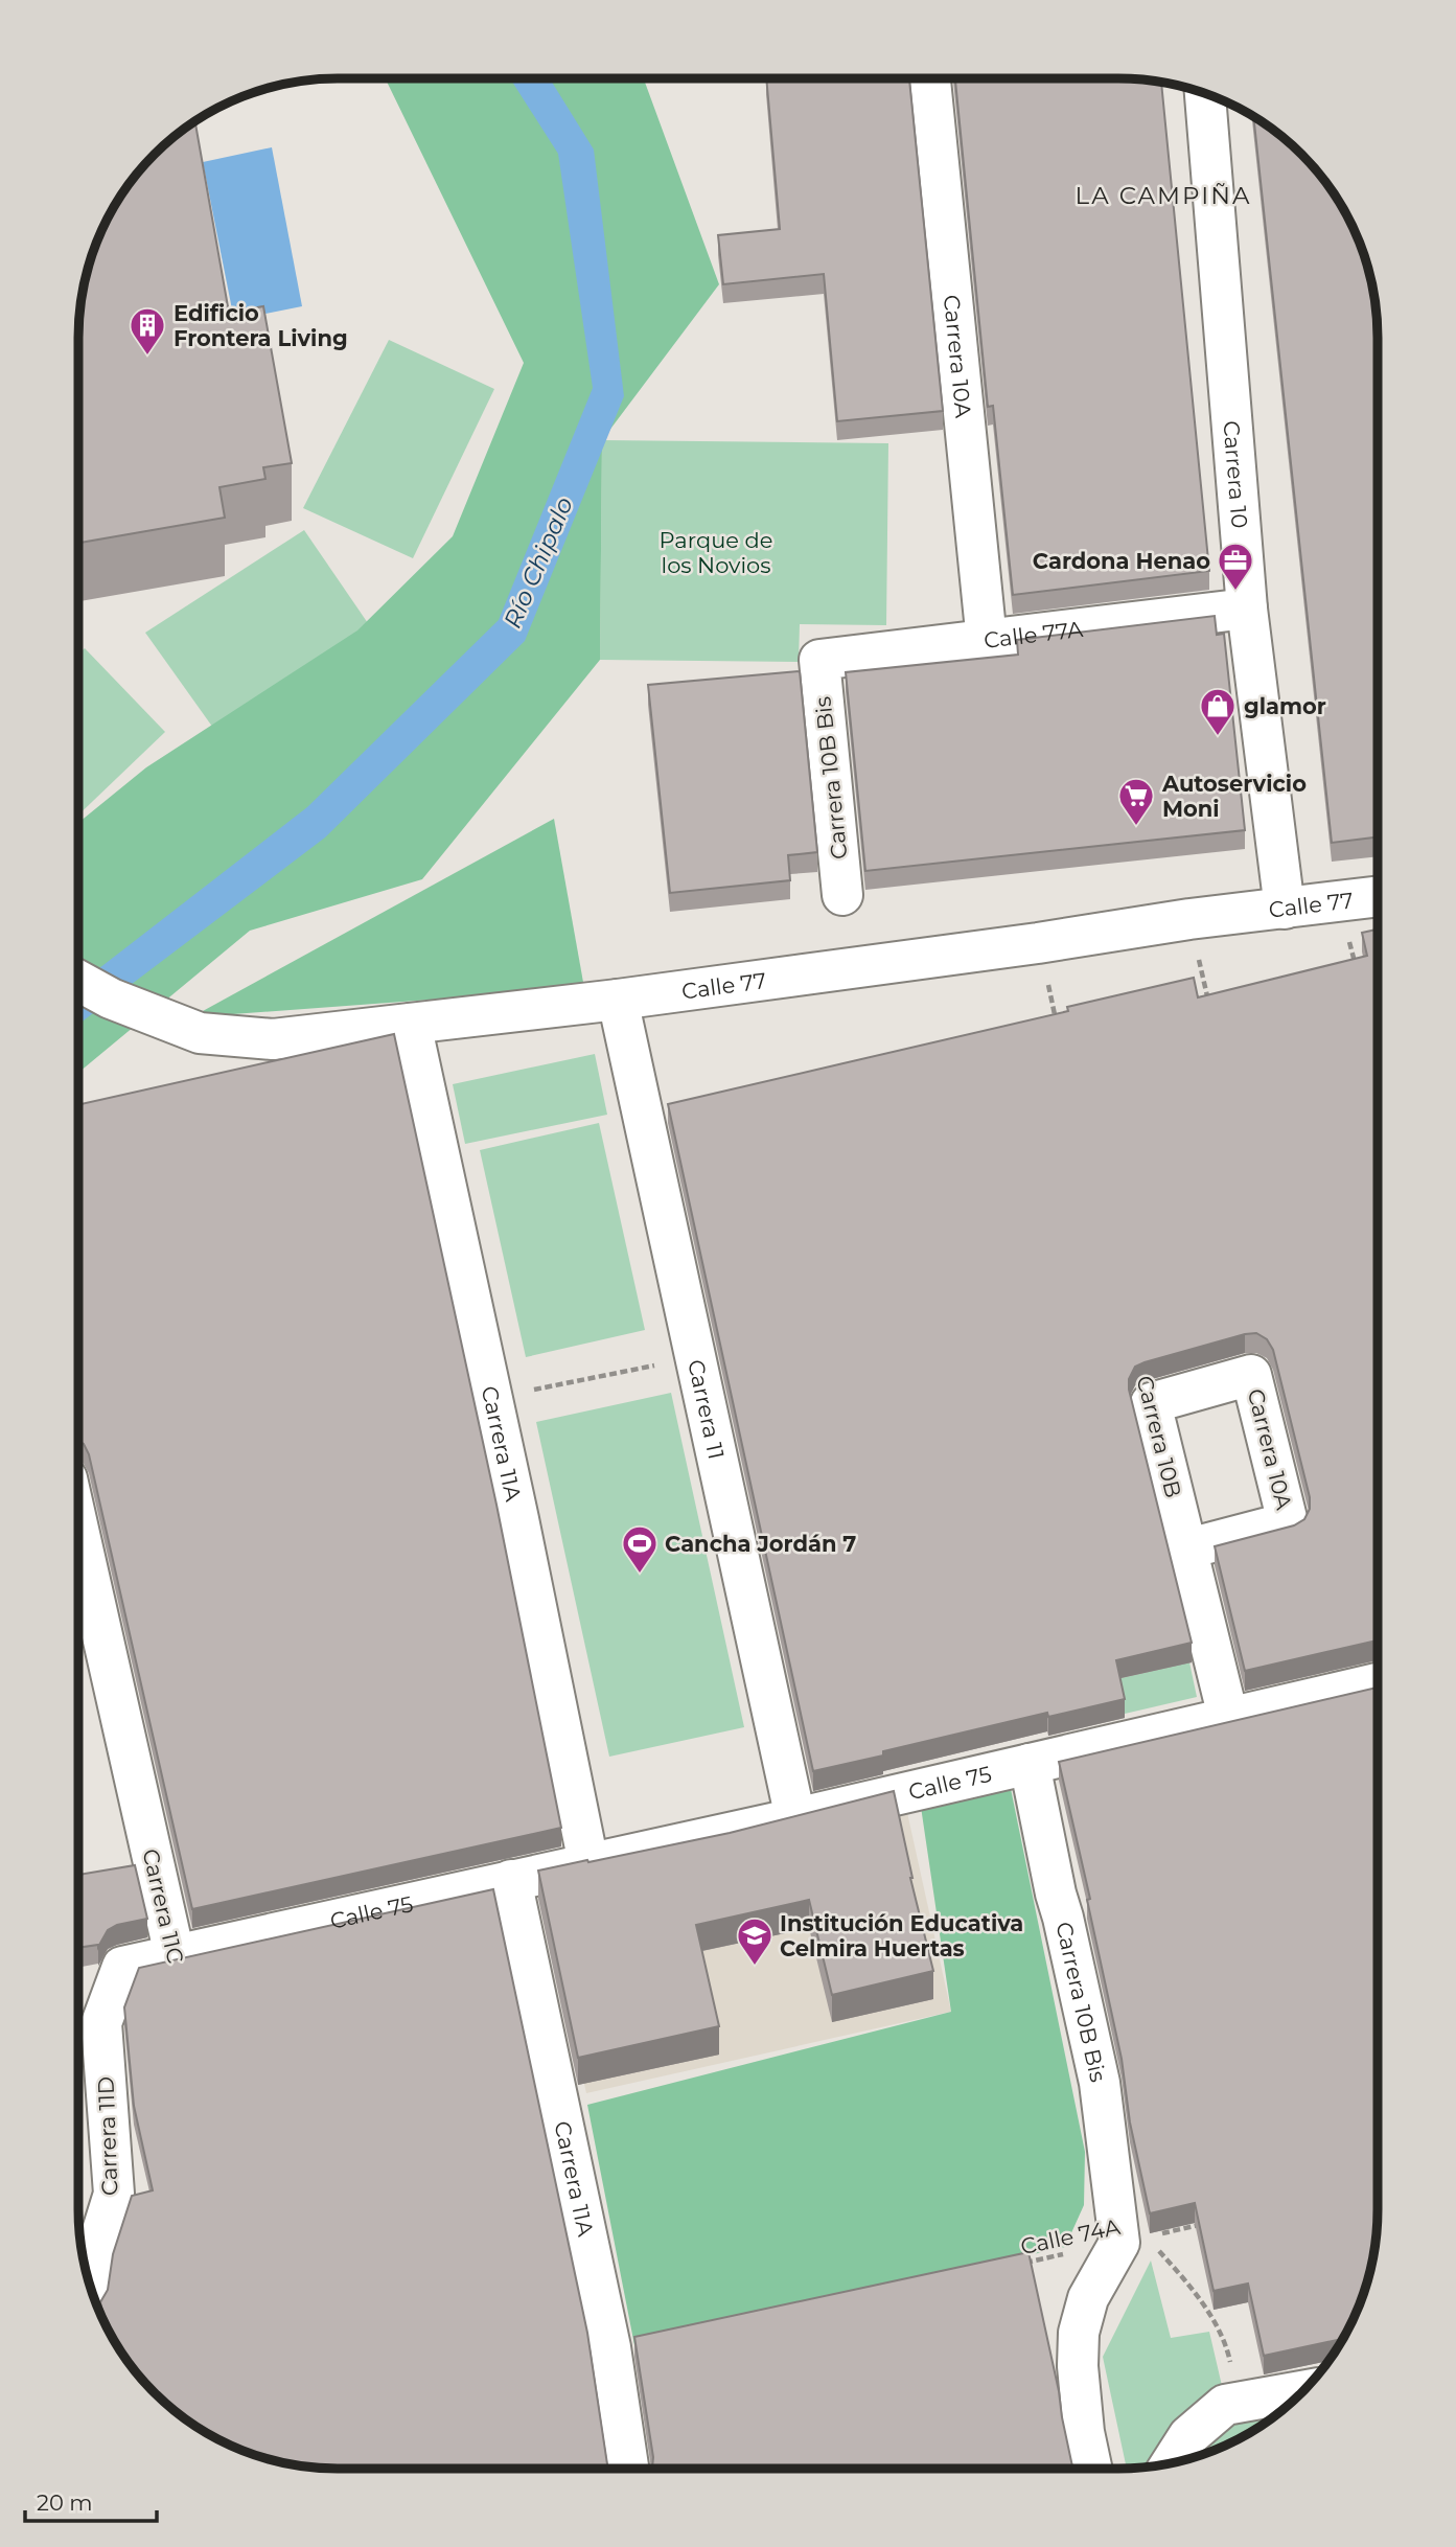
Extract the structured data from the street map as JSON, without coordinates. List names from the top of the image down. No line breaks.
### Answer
{"streets":{"street":["Carrera 10A","Carrera 10","Calle 77A","Carrera 10B Bis","Calle 77","Carrera 11","Carrera 10B","Carrera 11A","Calle 75","Carrera 11C","Carrera 11D"],"path":["Calle 74A"]},"crossings":[["Carrera 10A","Calle 77A"],["Carrera 10A","Carrera 10B"],["Carrera 10","Calle 77A"],["Carrera 10","Calle 77"],["Calle 77A","Carrera 10B Bis"],["Carrera 10B Bis","Calle 75"],["Carrera 10B Bis","Calle 74A"],["Calle 77","Carrera 11"],["Calle 77","Carrera 11A"],["Carrera 11","Calle 75"],["Carrera 10B","Calle 75"],["Carrera 11A","Calle 75"],["Calle 75","Carrera 11C"],["Calle 75","Carrera 11D"]],"districts":["LA CAMPIÑA"],"water":["Río Chipalo"],"parks":["Parque de los Novios"],"places":{"building":["Edificio Frontera Living"],"office":["Cardona Henao"],"shop":["glamor"],"supermarket":["Autoservicio Moni"],"sports":["Cancha Jordán 7"],"school or university":["Institución Educativa Celmira Huertas"]},"scale_bar":"20 m"}
